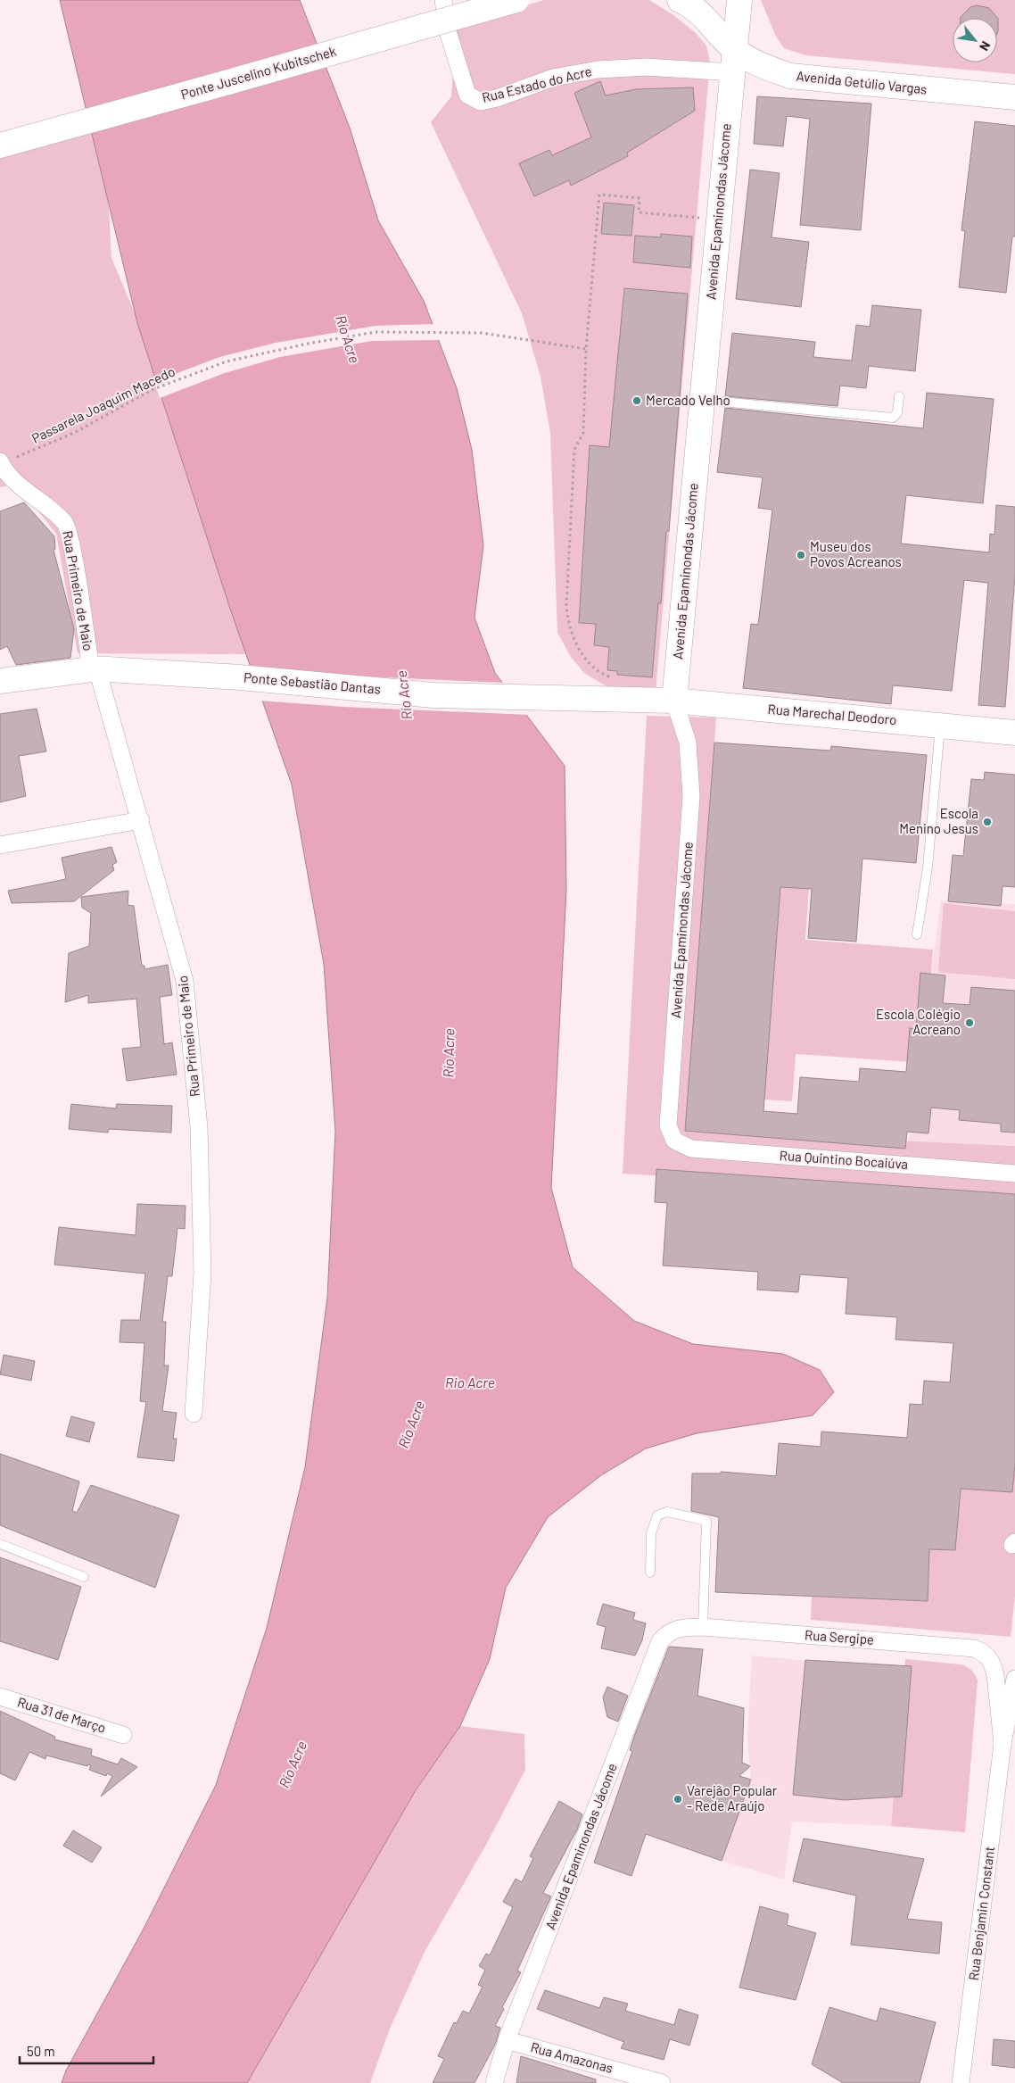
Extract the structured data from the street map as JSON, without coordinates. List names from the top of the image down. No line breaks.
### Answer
{"streets":{"main road":["Ponte Juscelino Kubitschek","Avenida Getúlio Vargas","Avenida Epaminondas Jácome","Ponte Sebastião Dantas","Rua Marechal Deodoro"],"street":["Rua Estado do Acre","Rua Primeiro de Maio","Rua Quintino Bocaiúva","Rua Sergipe","Rua 31 de Março","Rua Benjamin Constant","Rua Amazonas"],"path":["Passarela Joaquim Macedo"]},"crossings":[["Avenida Getúlio Vargas","Avenida Epaminondas Jácome"],["Rua Estado do Acre","Avenida Epaminondas Jácome"],["Avenida Epaminondas Jácome","Rua Marechal Deodoro"],["Avenida Epaminondas Jácome","Rua Quintino Bocaiúva"],["Avenida Epaminondas Jácome","Rua Sergipe"],["Avenida Epaminondas Jácome","Rua Amazonas"],["Passarela Joaquim Macedo","Rua Primeiro de Maio"],["Rua Primeiro de Maio","Ponte Sebastião Dantas"],["Ponte Sebastião Dantas","Rua Marechal Deodoro"],["Rua Sergipe","Rua Benjamin Constant"]],"water":["Río Acre","Rio Acre"],"places":["Mercado Velho","Museu dos Povos Acreanos","Escola Menino Jesus","Escola Colégio Acreano","Varejão Popular - Rede Araújo"],"scale_bar":"50 m","north":"bottom right"}
